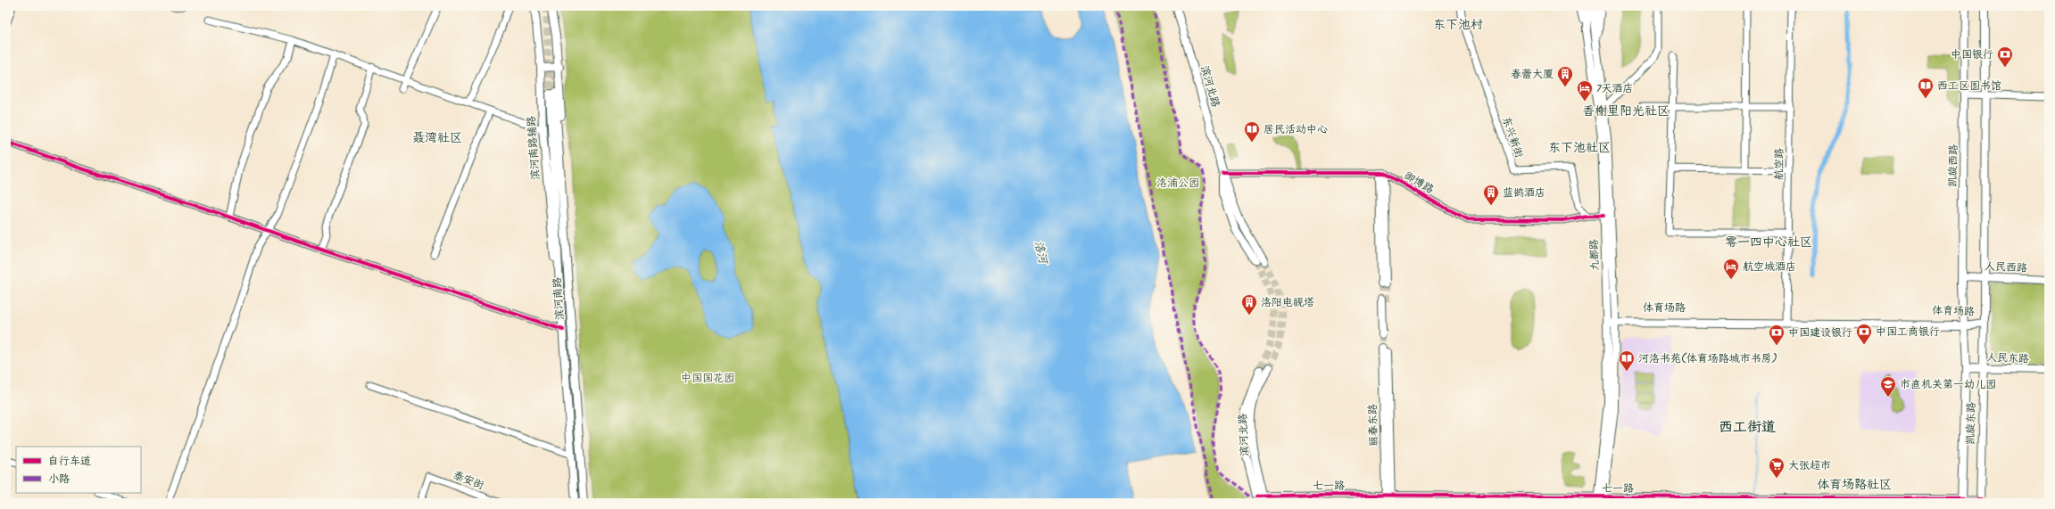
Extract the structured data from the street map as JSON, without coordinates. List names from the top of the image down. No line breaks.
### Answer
{"streets":{"main road":["滨河北路","滨河南路辅路","凯旋西路","九都路","人民西路","滨河南路","体育场路","人民东路","凯旋东路","丽春东路"],"street":["东兴新街","航空路","御博路","泰安街","七一路"]},"crossings":[["滨河北路","七一路"],["东兴新街","御博路"],["滨河南路辅路","滨河南路"],["航空路","体育场路"],["凯旋西路","人民西路"],["凯旋西路","体育场路"],["凯旋西路","凯旋东路"],["御博路","九都路"],["九都路","体育场路"],["九都路","七一路"],["体育场路","凯旋东路"],["人民东路","凯旋东路"],["凯旋东路","七一路"],["丽春东路","七一路"]],"districts":["东下池村","香榭里阳光社区","聂湾社区","东下池社区","零一四中心社区","西工街道","体育场路社区"],"water":["洛河"],"parks":["洛浦公园","中国国花园"],"places":{"bank":["中国银行","中国工商银行","中国建设银行"],"building":["春蕾大厦","蓝鹊酒店","洛阳电视塔"],"library":["西工区图书馆","居民活动中心","河洛书苑(体育场路城市书房)"],"hotel":["7天酒店","航空城酒店"],"school or university":["市直机关第一幼儿园"],"supermarket":["大张超市"]},"legend":["自行车道","小路"]}
